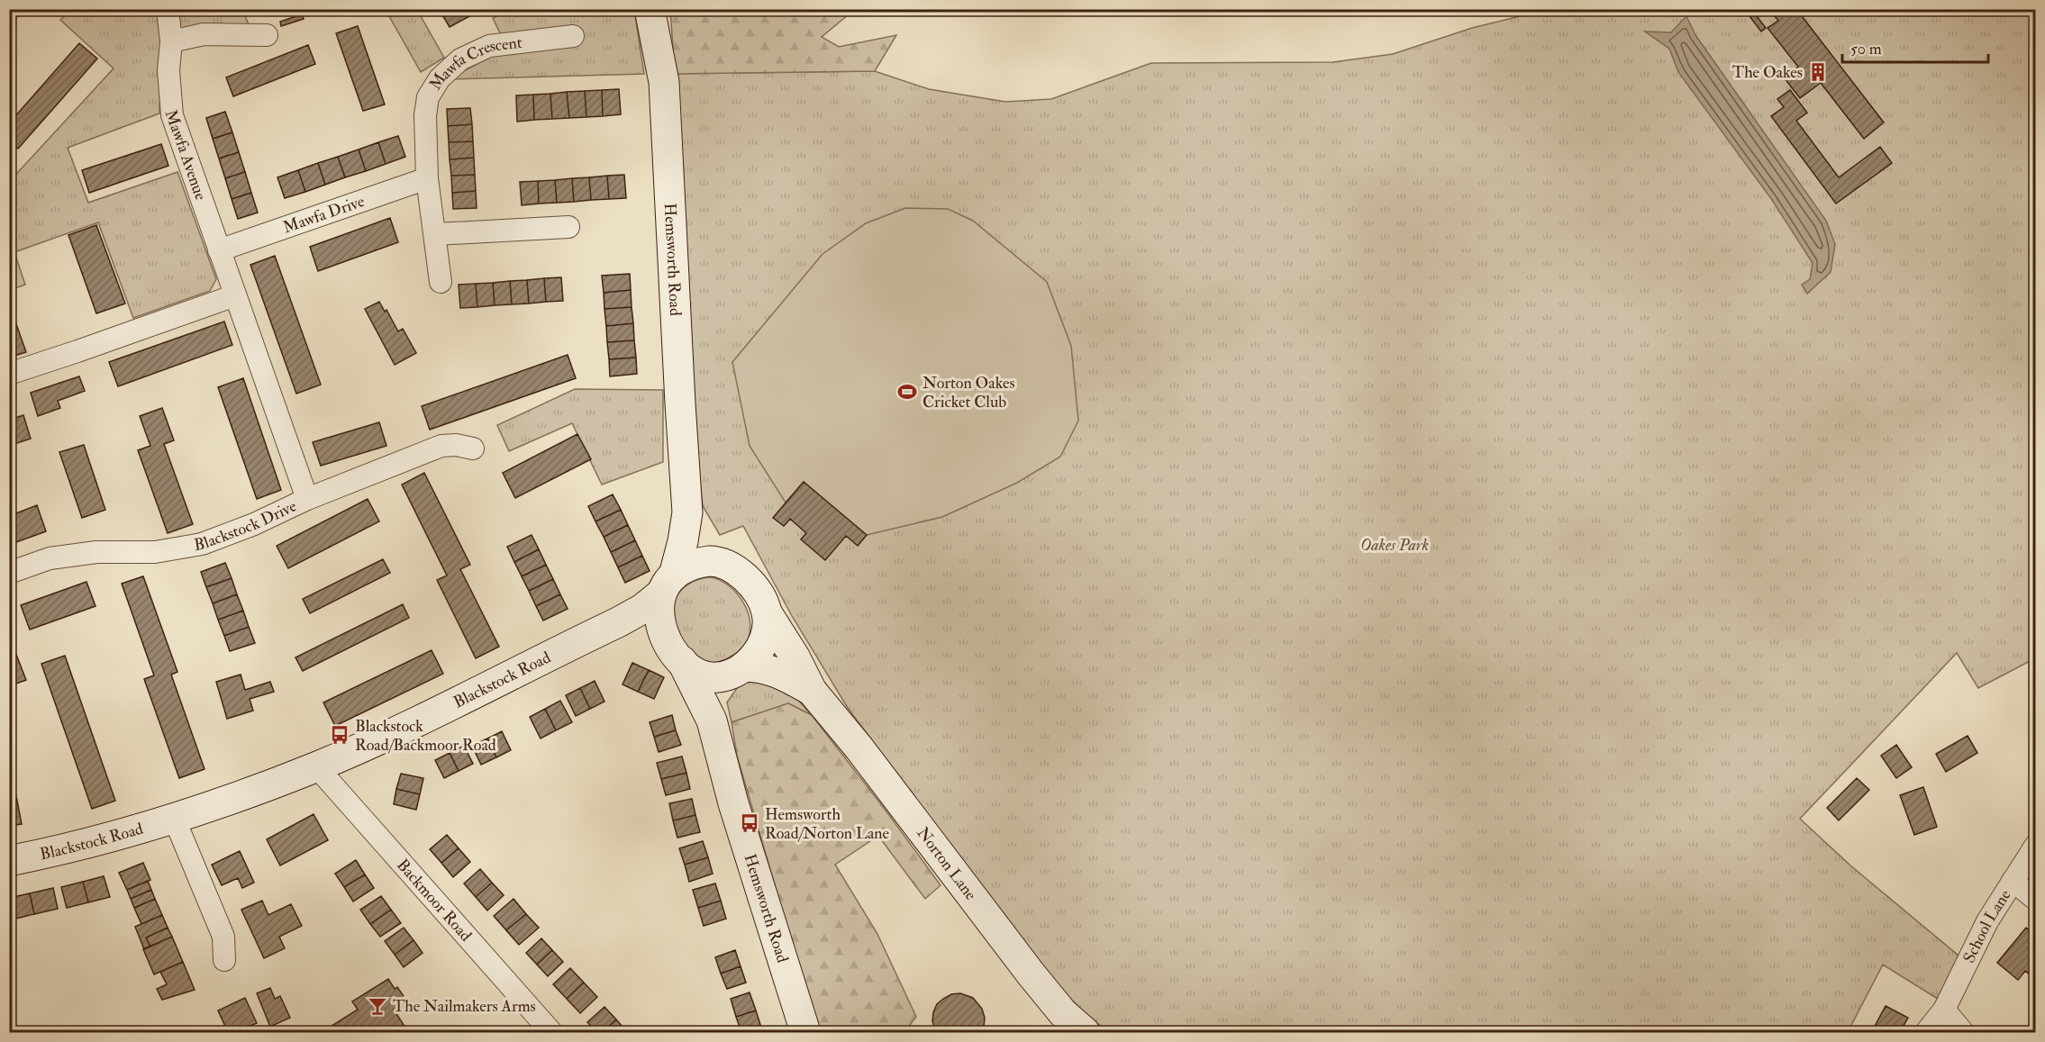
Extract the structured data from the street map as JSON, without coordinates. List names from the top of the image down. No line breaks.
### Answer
{"streets":{"street":["Mawfa Crescent","Mawfa Avenue","Mawfa Drive","Hemsworth Road","Blackstock Drive","Blackstock Road","Norton Lane","Backmoor Road","School Lane"]},"crossings":[["Mawfa Crescent","Mawfa Drive"],["Mawfa Avenue","Mawfa Drive"],["Mawfa Avenue","Blackstock Drive"],["Hemsworth Road","Blackstock Road"],["Hemsworth Road","Norton Lane"],["Blackstock Road","Norton Lane"],["Blackstock Road","Backmoor Road"]],"parks":["Oakes Park"],"places":{"building":["The Oakes"],"sports":["Norton Oakes Cricket Club"],"bus stop":["Blackstock Road/Backmoor Road","Hemsworth Road/Norton Lane"],"bar":["The Nailmakers Arms"]},"scale_bar":"50 m"}
